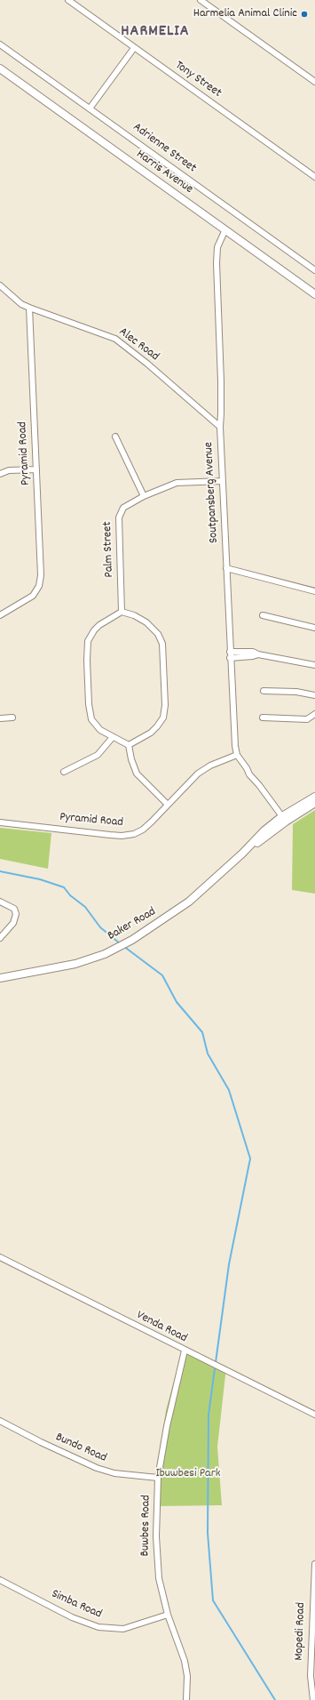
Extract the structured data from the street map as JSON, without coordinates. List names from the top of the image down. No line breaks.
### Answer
{"streets":{"main road":["Harris Avenue","Baker Road"],"street":["Tony Street","Adrienne Street","Alec Road","Pyramid Road","Soutpansberg Avenue","Palm Street","Venda Road","Bundo Road","Buwbes Road","Simba Road","Mopedi Road"]},"crossings":[["Harris Avenue","Soutpansberg Avenue"],["Alec Road","Pyramid Road"],["Alec Road","Soutpansberg Avenue"],["Pyramid Road","Soutpansberg Avenue"],["Soutpansberg Avenue","Palm Street"],["Venda Road","Buwbes Road"],["Bundo Road","Buwbes Road"],["Buwbes Road","Simba Road"]],"districts":["HARMELIA"],"parks":["Ibuwbesi Park"],"places":["Harmelia Animal Clinic"]}
